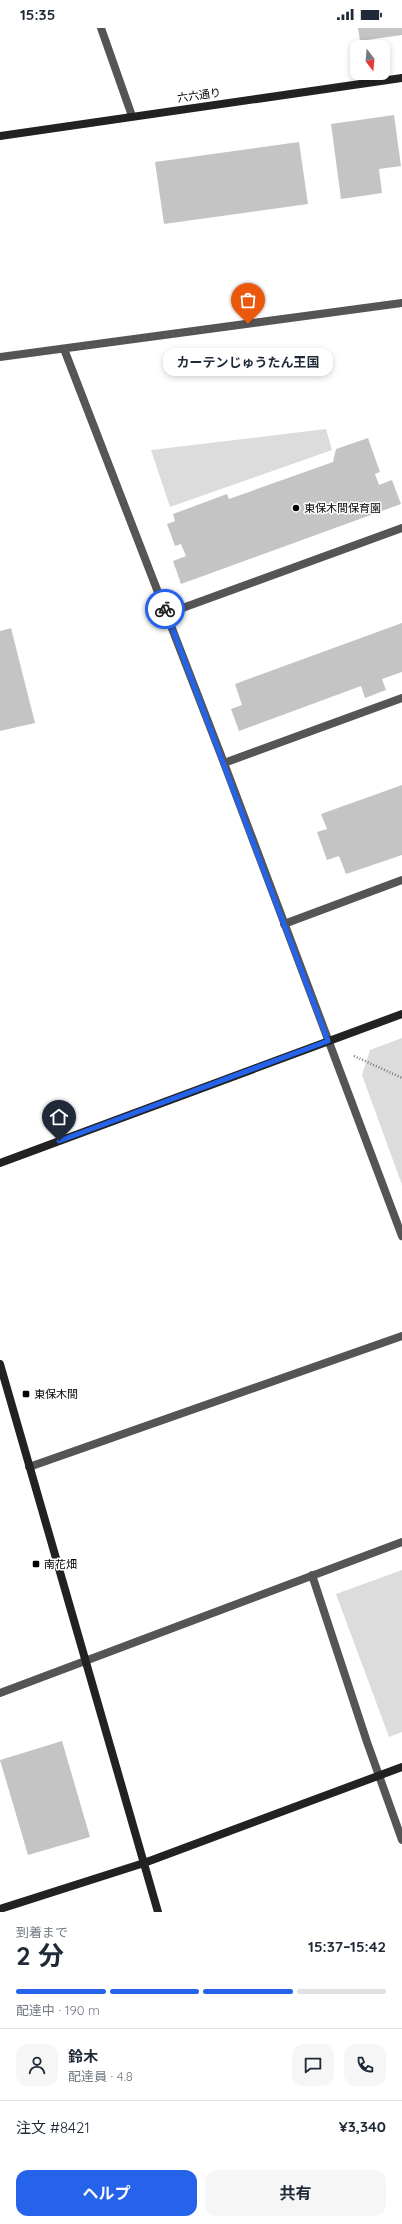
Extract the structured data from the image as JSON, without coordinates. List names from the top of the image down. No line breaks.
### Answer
{"streets":{"street":["六六通り"]},"places":{"other":["カーテンじゅうたん王国","東保木間保育園"],"transit":["東保木間","南花畑"]},"north":"bottom","page":{"status":"15:35","bubble":"カーテンじゅうたん王国","heading":["2 分","到着まで","15:37–15:42"],"panel":["鈴木","配達員 · 4.8","注文 #8421","¥3,340"],"bar":"配達中 · 190 m","buttons":["ヘルプ","共有"]}}
